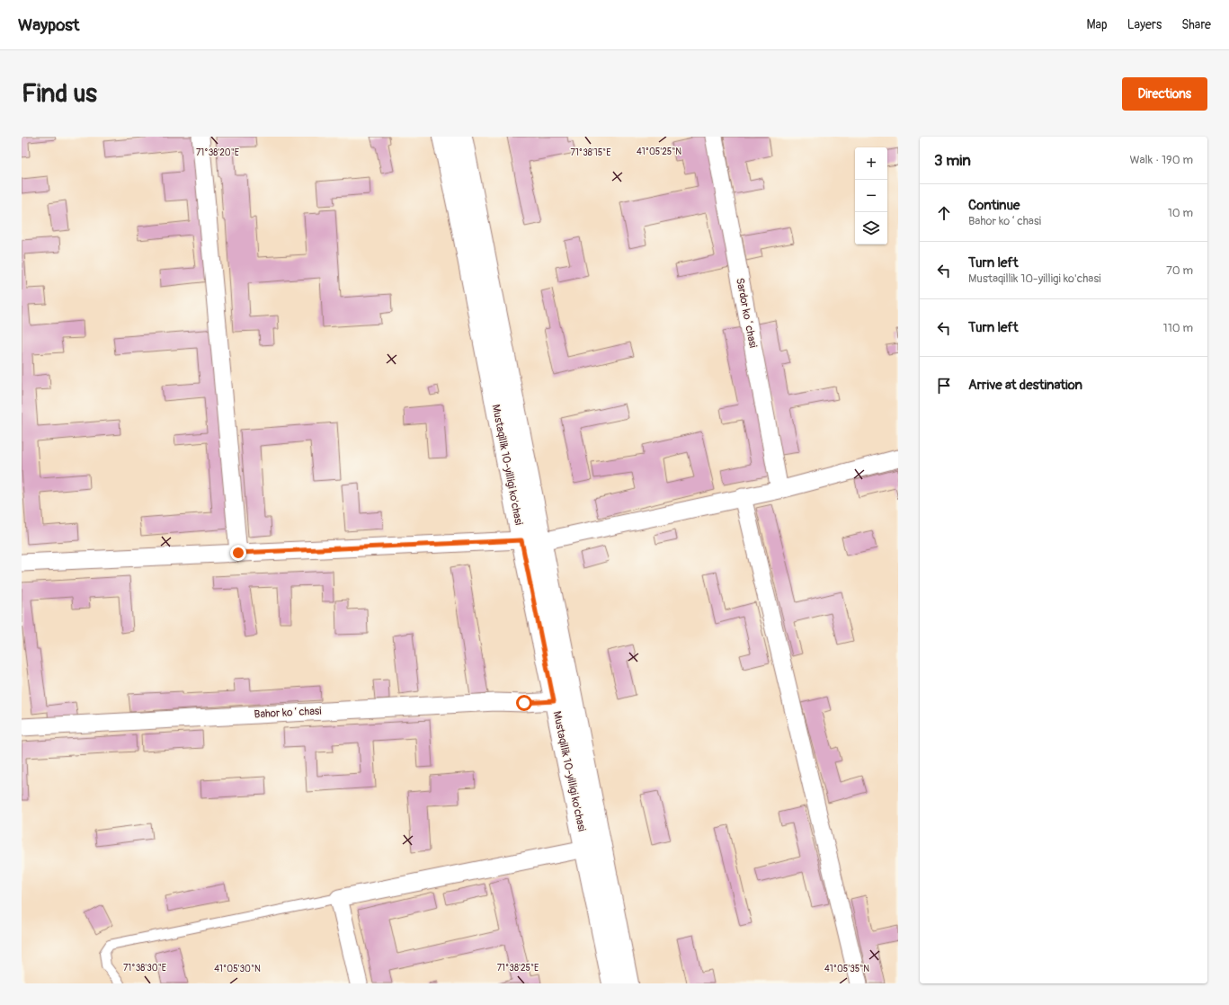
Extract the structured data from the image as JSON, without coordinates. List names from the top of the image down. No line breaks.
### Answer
{"streets":{"main road":["Mustaqillik 10-yilligi ko'chasi"],"street":["Sardor koʻchasi","Bahor koʻchasi"]},"crossings":[["Mustaqillik 10-yilligi ko'chasi","Bahor koʻchasi"]],"page":{"header":"Waypost","nav":["Map","Layers","Share"],"buttons":"Directions","title":"Find us","heading":["3 min","Walk · 190 m"],"map_buttons":["+","−"],"list":[["Continue","Bahor koʻchasi","10 m"],["Turn left","Mustaqillik 10-yilligi ko'chasi","70 m"],["Turn left","110 m"],"Arrive at destination"]},"coordinates":["41°05'25\"N","71°38'20\"E","71°38'15\"E","71°38'30\"E","71°38'25\"E","41°05'30\"N","41°05'35\"N"]}
